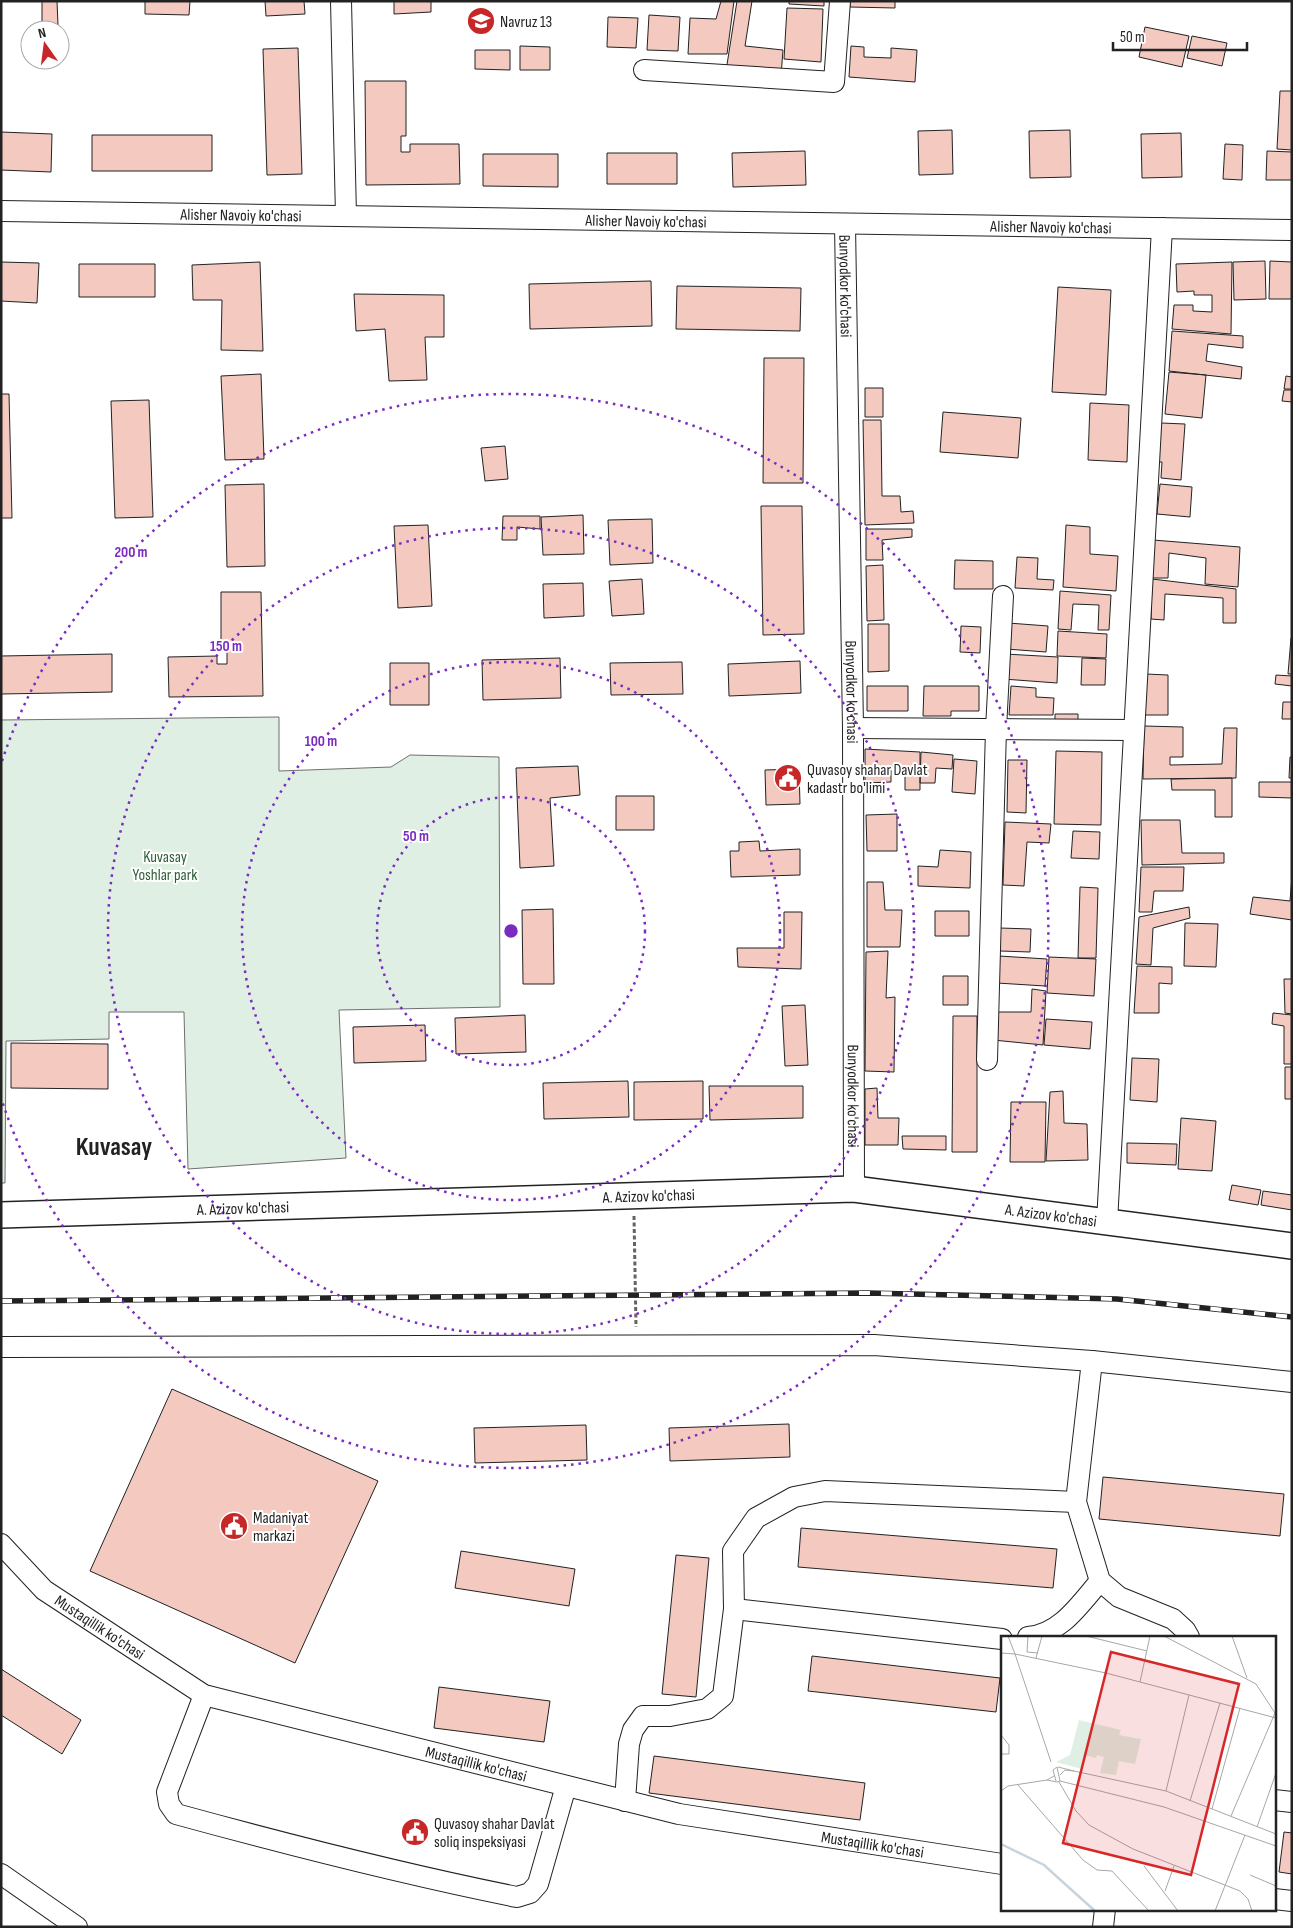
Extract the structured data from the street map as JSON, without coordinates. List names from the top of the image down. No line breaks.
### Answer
{"streets":{"main road":["A. Azizov ko'chasi"],"street":["Alisher Navoiy ko'chasi","Bunyodkor ko'chasi","Mustaqillik ko'chasi"]},"crossings":[["Alisher Navoiy ko'chasi","Bunyodkor ko'chasi"],["Bunyodkor ko'chasi","A. Azizov ko'chasi"]],"districts":["Kuvasay"],"parks":["Kuvasay Yoshlar park"],"places":{"school or university":["Navruz 13"],"public building":["Quvasoy shahar Davlat kadastr bo'limi","Madaniyat markazi","Quvasoy shahar Davlat soliq inspeksiyasi"]},"scale_bar":"50 m","north":"top","rings":["200 m","150 m","100 m","50 m"]}
